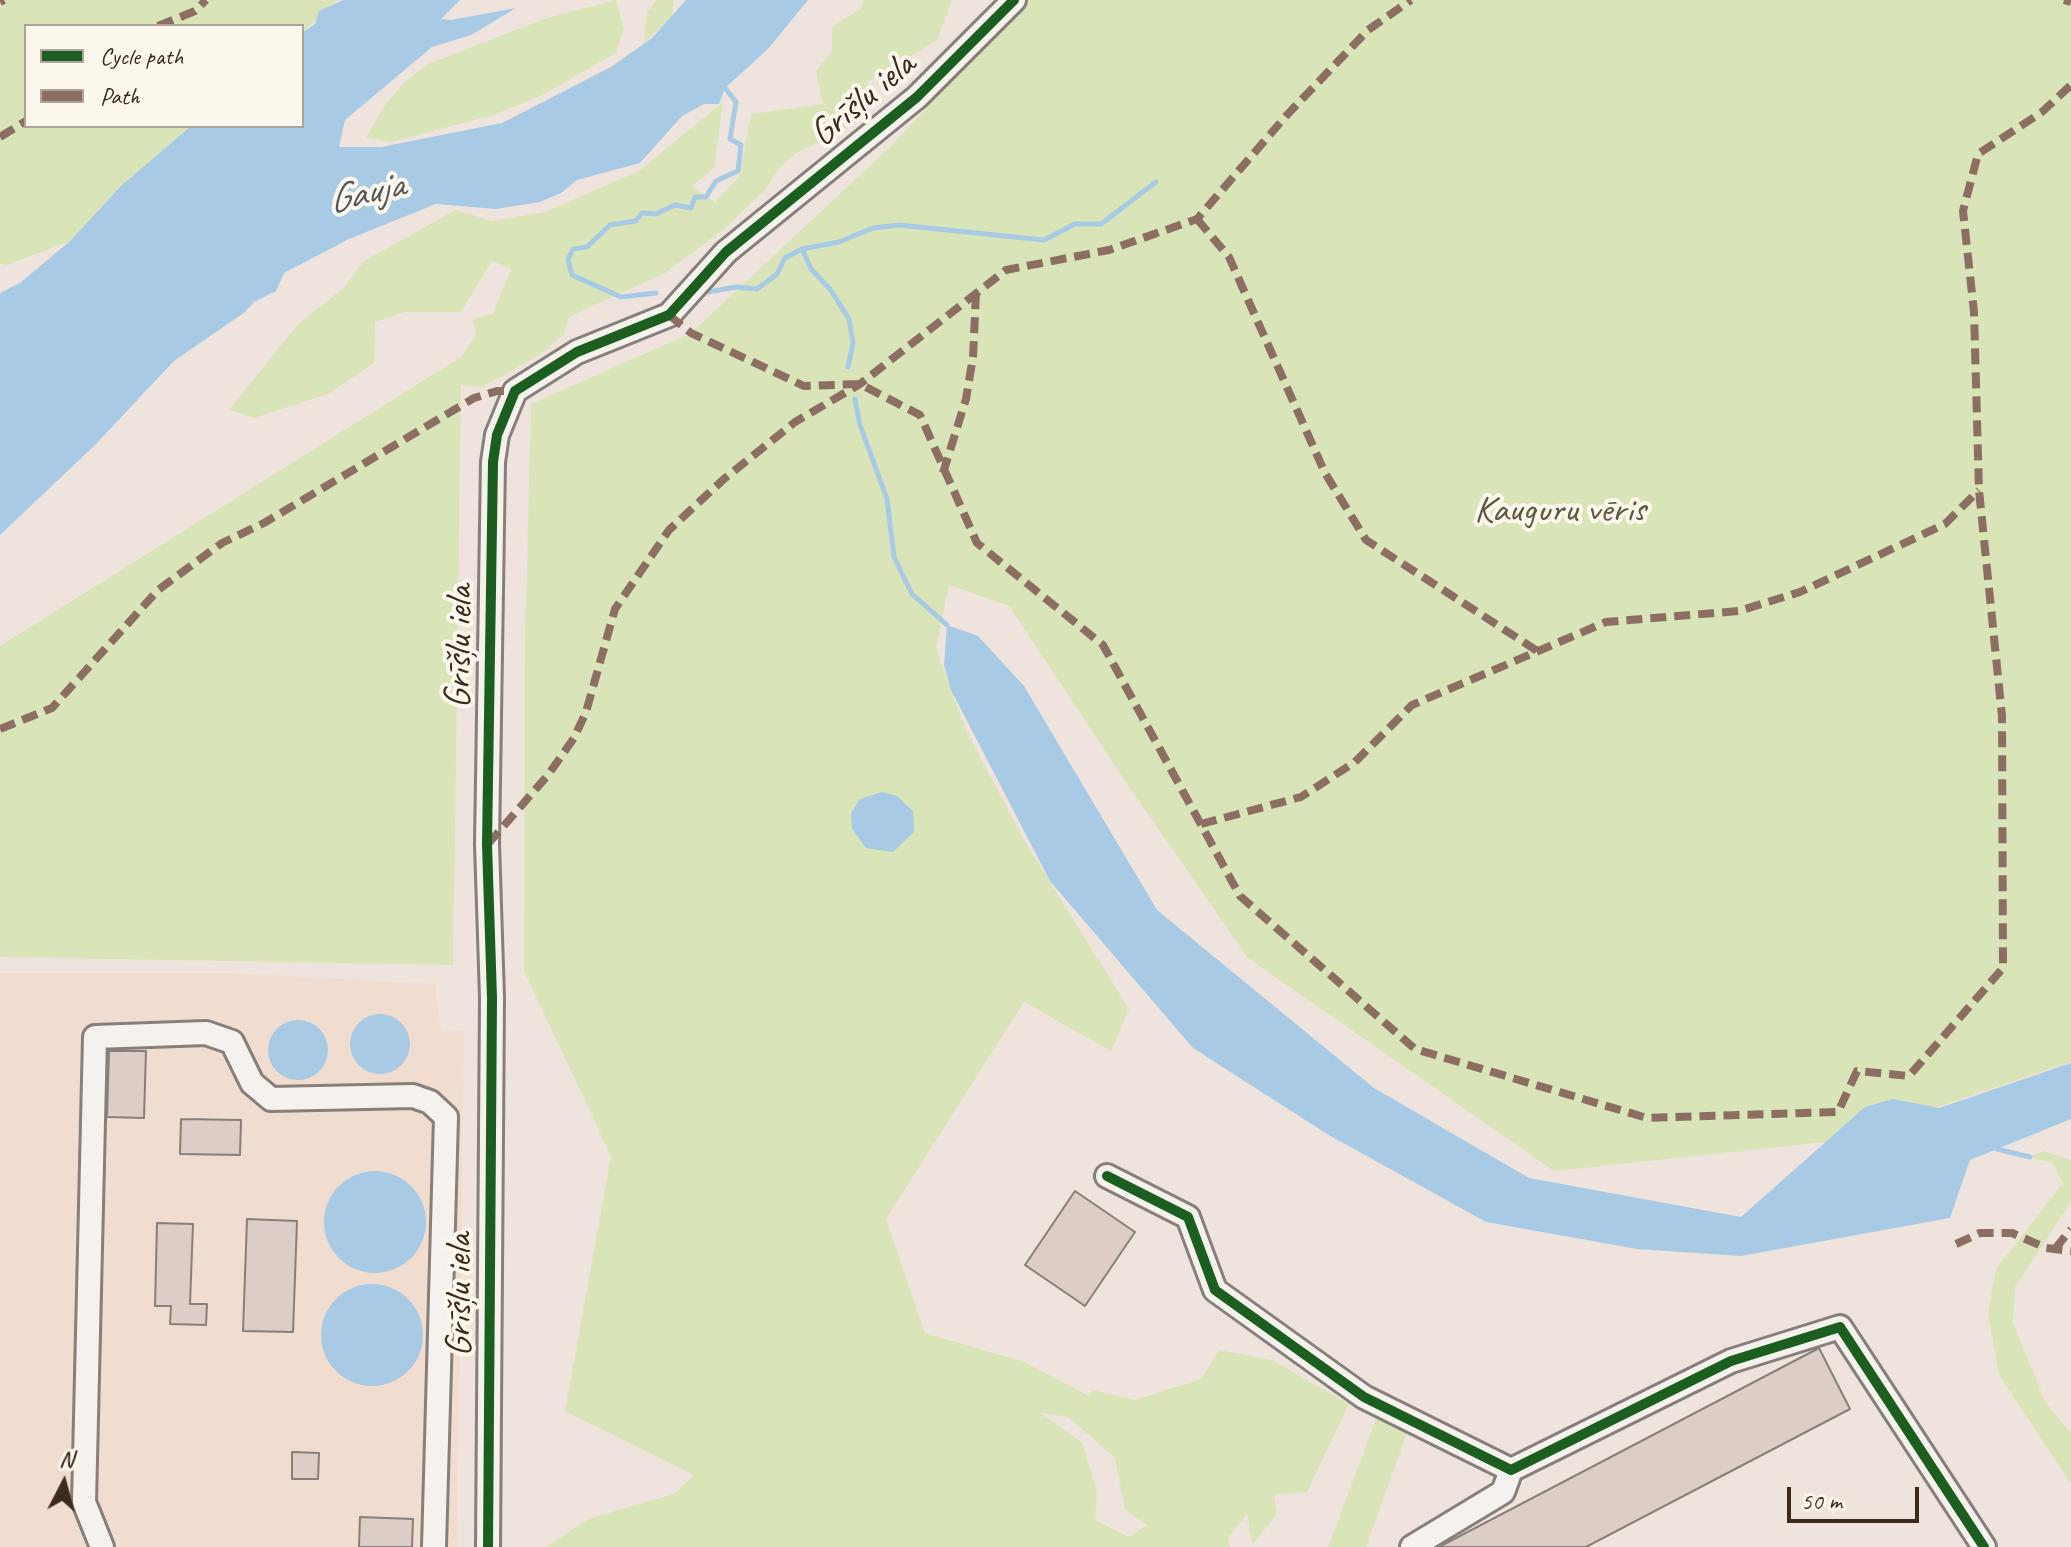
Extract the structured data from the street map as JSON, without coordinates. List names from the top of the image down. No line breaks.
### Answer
{"streets":{"street":["Grīšļu iela"]},"water":["Gauja"],"parks":["Kauguru vēris"],"legend":["Cycle path","Path"],"scale_bar":"50 m","north":"top"}
